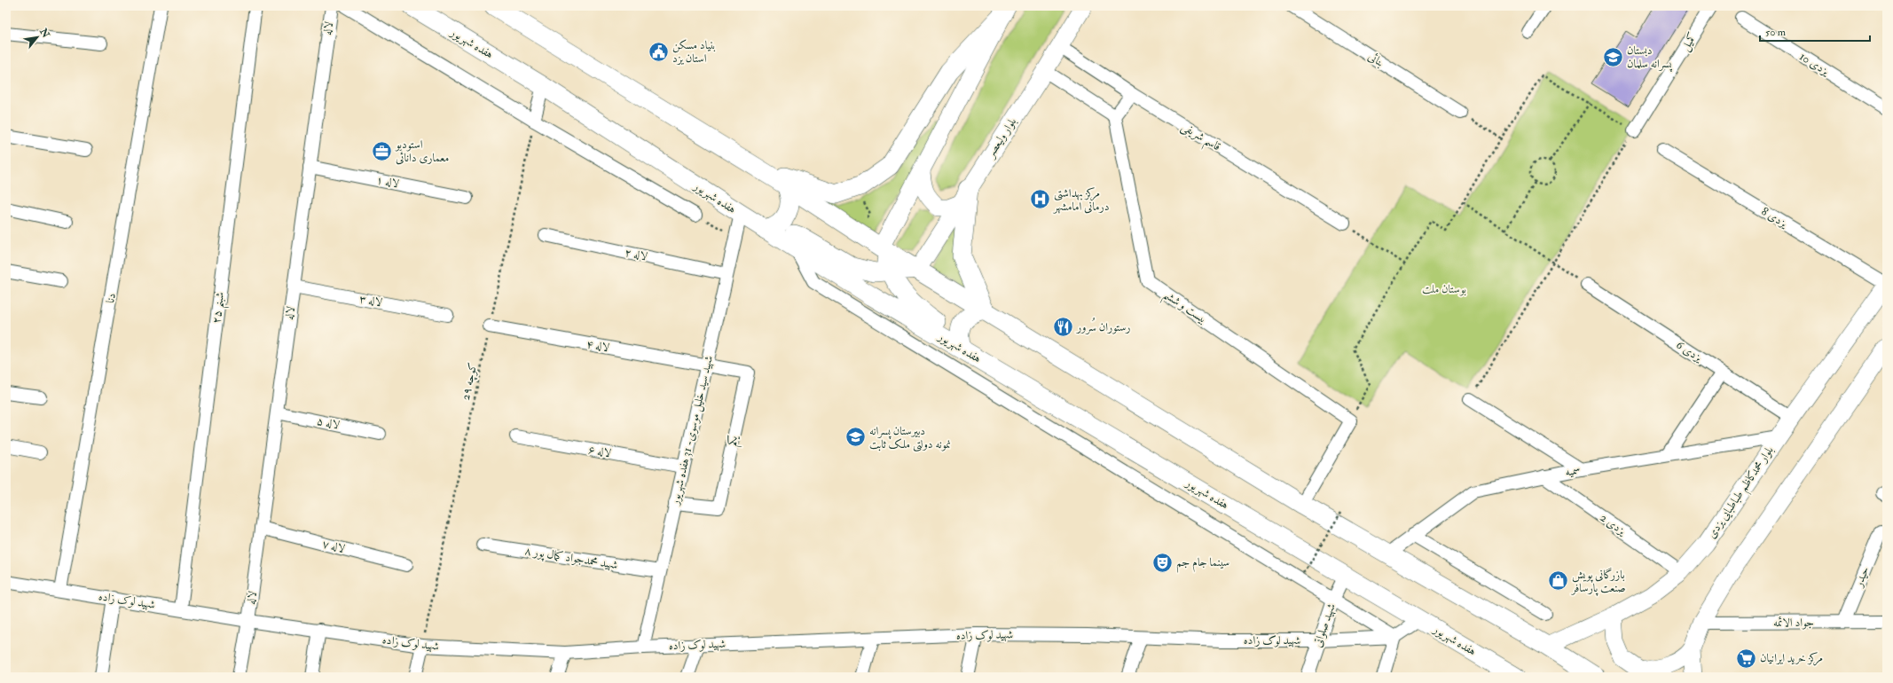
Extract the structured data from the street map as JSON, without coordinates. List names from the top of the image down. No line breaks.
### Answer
{"streets":{"main road":["هفده شهریور","بلوار ولیعصر","بلوار محمدکاظم طباطبایی یزدی"],"street":["لاله","کمیل","بنائی","یزدی 10","قاسم شریفی","لاله ۱","یزدی 8","لاله ۲","دنا","لاله ۳","بیست و ششم","شبنم ۲۵","لاله ۴","یزدی 6","لاله ۵","شهید سید خلیل موسوی- 31 هفده شهریور","یکم","لاله ۶","سمیه","یزدی 2","لاله ۷","شهید محمدجواد کمال پور ۸","حیدر","شهید لوک زاده","جواد الائمه","شهید صلواتی"],"path":["کوچه 2۹"]},"crossings":[["لاله","لاله ۱"],["لاله","لاله ۳"],["لاله","لاله ۵"],["لاله","لاله ۷"],["لاله","شهید لوک زاده"],["هفده شهریور","شهید سید خلیل موسوی- 31 هفده شهریور"],["هفده شهریور","شهید صلواتی"],["قاسم شریفی","بلوار ولیعصر"],["یزدی 8","بلوار محمدکاظم طباطبایی یزدی"],["لاله ۲","شهید سید خلیل موسوی- 31 هفده شهریور"],["دنا","شهید لوک زاده"],["شبنم ۲۵","شهید لوک زاده"],["لاله ۴","کوچه 2۹"],["لاله ۴","شهید سید خلیل موسوی- 31 هفده شهریور"],["لاله ۴","یکم"],["یزدی 6","بلوار محمدکاظم طباطبایی یزدی"],["کوچه 2۹","شهید لوک زاده"],["شهید سید خلیل موسوی- 31 هفده شهریور","یکم"],["شهید سید خلیل موسوی- 31 هفده شهریور","لاله ۶"],["شهید سید خلیل موسوی- 31 هفده شهریور","شهید محمدجواد کمال پور ۸"],["شهید سید خلیل موسوی- 31 هفده شهریور","شهید لوک زاده"],["سمیه","بلوار محمدکاظم طباطبایی یزدی"],["سمیه","یزدی 2"],["بلوار محمدکاظم طباطبایی یزدی","یزدی 2"],["حیدر","جواد الائمه"],["شهید لوک زاده","شهید صلواتی"]],"parks":["بوستان ملت"],"places":{"public building":["بنیاد مسکن استان یزد"],"school or university":["دبستان پسرانه سلمان","دبیرستان پسرانه نمونه دولتی ملک ثابت"],"office":["استودیو معماری دانائی"],"hospital":["مرکز بهداشتی درمانی امامشهر"],"restaurant":["رستوران سُرور"],"theatre":["سینما جام جم"],"shop":["بازرگانی پویش صنعت پارسافر"],"supermarket":["مرکز خرید ایرانیان"]},"scale_bar":"50 m","north":"top right"}
